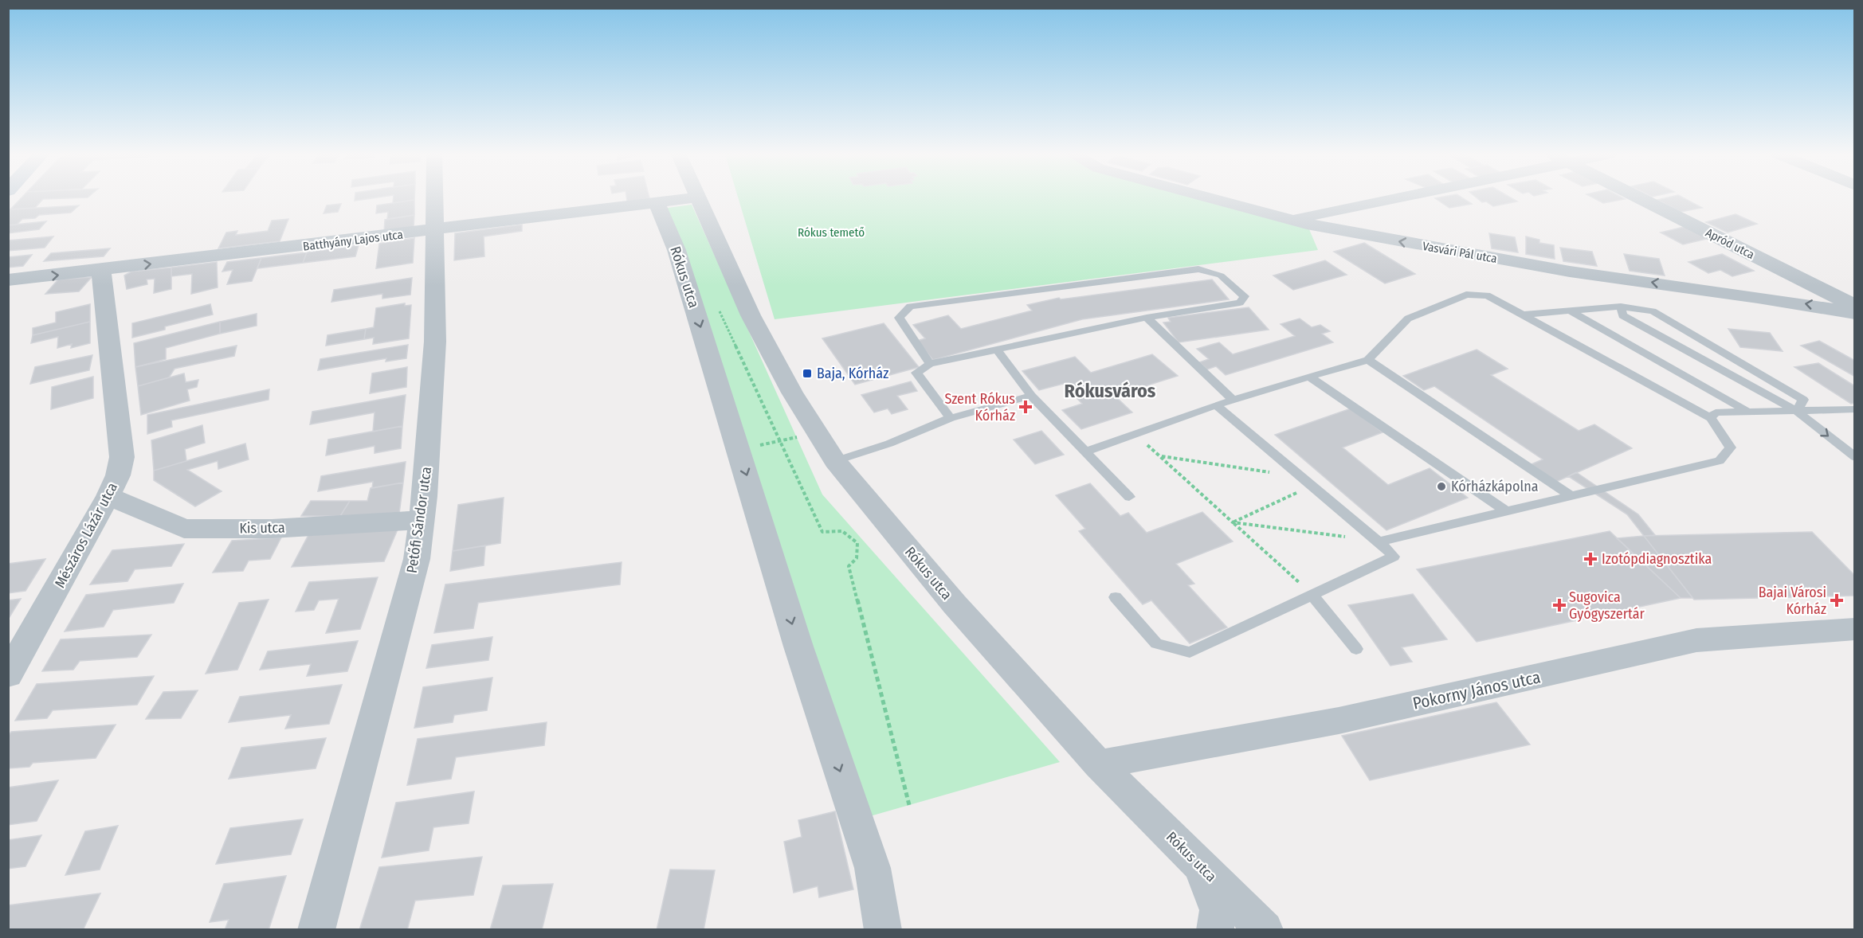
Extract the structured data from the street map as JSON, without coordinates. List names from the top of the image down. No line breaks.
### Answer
{"streets":{"street":["Batthyány Lajos utca","Apród utca","Vasvári Pál utca","Rókus utca","Petőfi Sándor utca","Kis utca","Mészáros Lázár utca","Pokorny János utca"]},"crossings":[["Batthyány Lajos utca","Rókus utca"],["Batthyány Lajos utca","Petőfi Sándor utca"],["Batthyány Lajos utca","Mészáros Lázár utca"],["Apród utca","Vasvári Pál utca"],["Rókus utca","Pokorny János utca"],["Petőfi Sándor utca","Kis utca"],["Kis utca","Mészáros Lázár utca"]],"one_way":["Batthyány Lajos utca","Vasvári Pál utca"],"districts":["Rókusváros"],"parks":["Rókus temető"],"places":{"transit":["Baja, Kórház"],"health":["Szent Rókus Kórház","Izotópdiagnosztika","Bajai Városi Kórház","Sugovica Gyógyszertár"],"other":["Kórházkápolna"]}}
